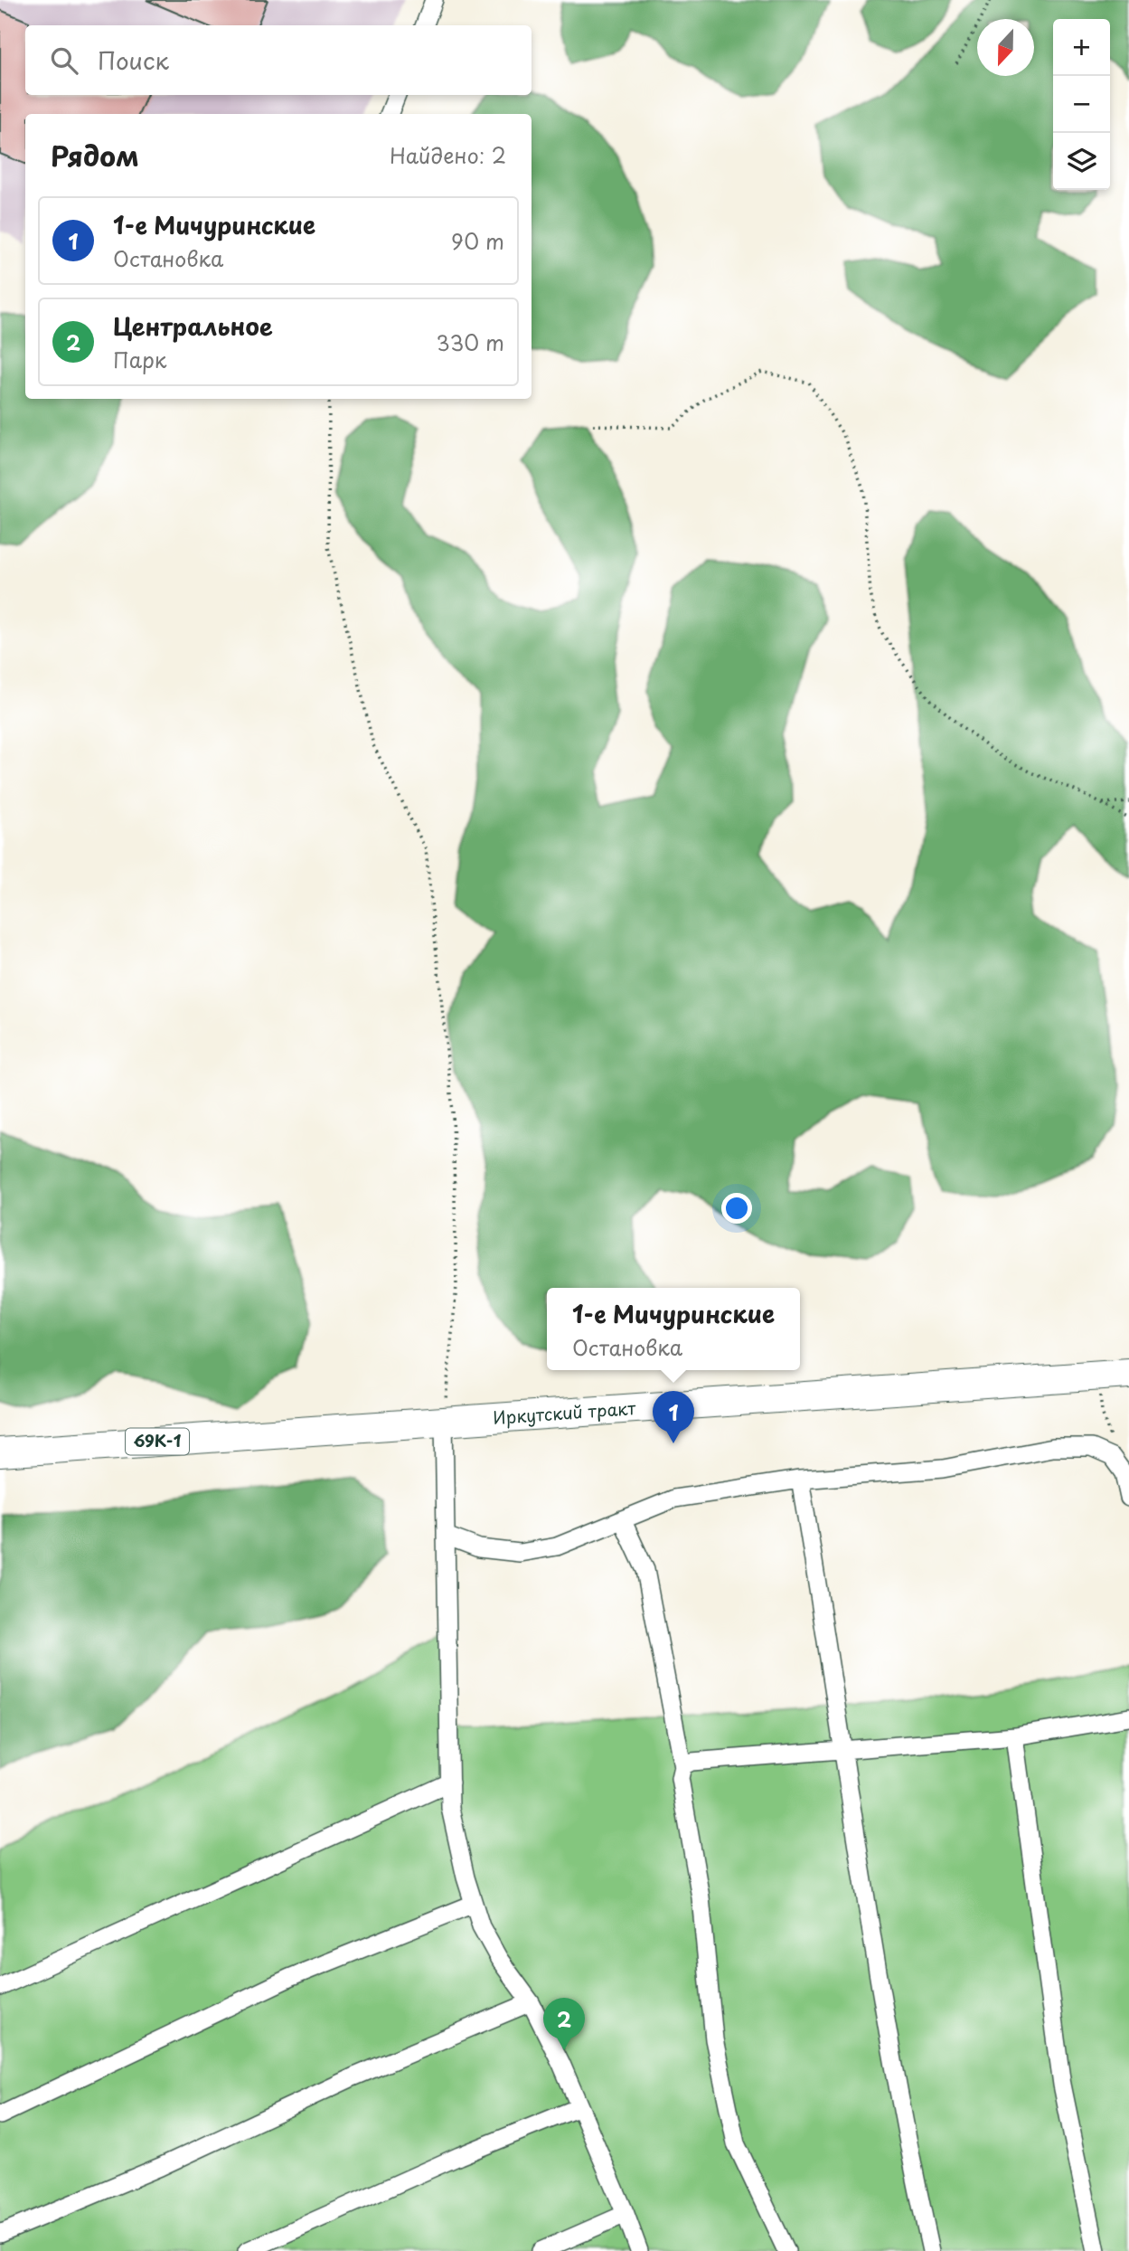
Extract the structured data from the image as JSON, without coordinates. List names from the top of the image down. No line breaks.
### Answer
{"streets":{"main road":["Иркутский тракт","69К-1"]},"north":"bottom","page":{"map_buttons":["+","−"],"search":"Поиск","heading":["Рядом","Найдено: 2"],"list":[{"mark":"1","name":"1-е Мичуринские","note":"Остановка","value":"90 m"},{"mark":"2","name":"Центральное","note":"Парк","value":"330 m"}],"popup":["1-е Мичуринские","Остановка"],"pins":["1","2"]}}
